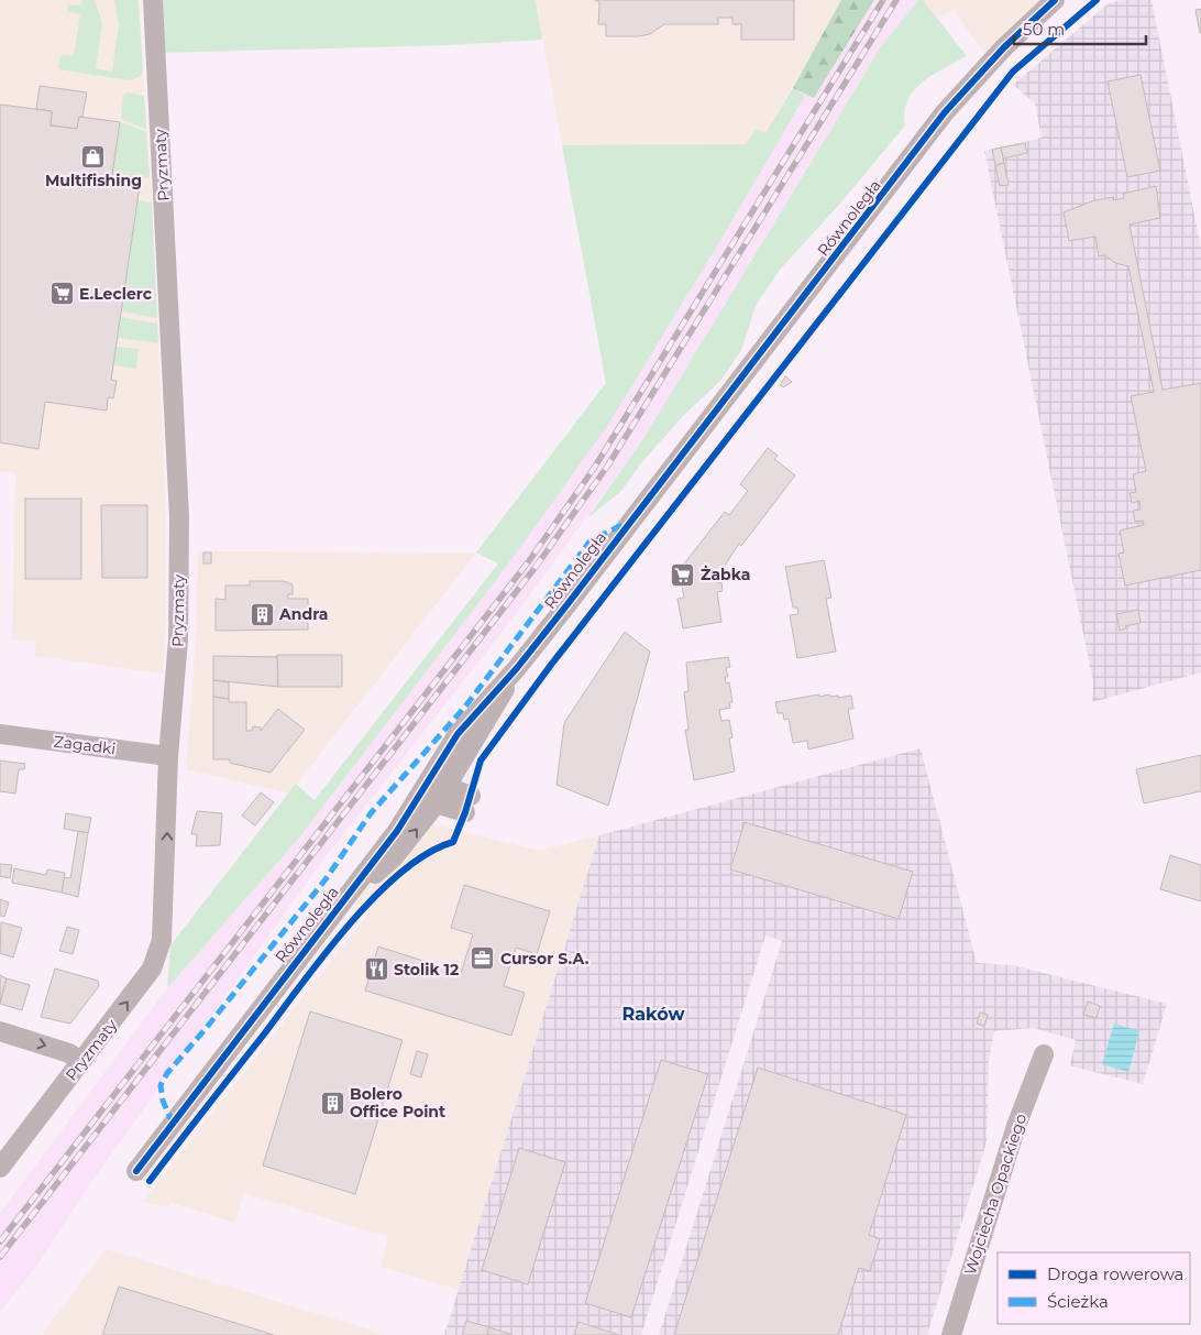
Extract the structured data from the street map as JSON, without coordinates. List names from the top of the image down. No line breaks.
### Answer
{"streets":{"street":["Pryzmaty","Równoległa","Zagadki","Wojciecha Opackiego"]},"crossings":[["Pryzmaty","Zagadki"]],"districts":["Raków"],"places":{"shop":["Multifishing"],"supermarket":["E.Leclerc","Żabka"],"building":["Andra","Bolero Office Point"],"office":["Cursor S.A."],"restaurant":["Stolik 12"]},"legend":["Droga rowerowa","Ścieżka"],"scale_bar":"50 m"}
